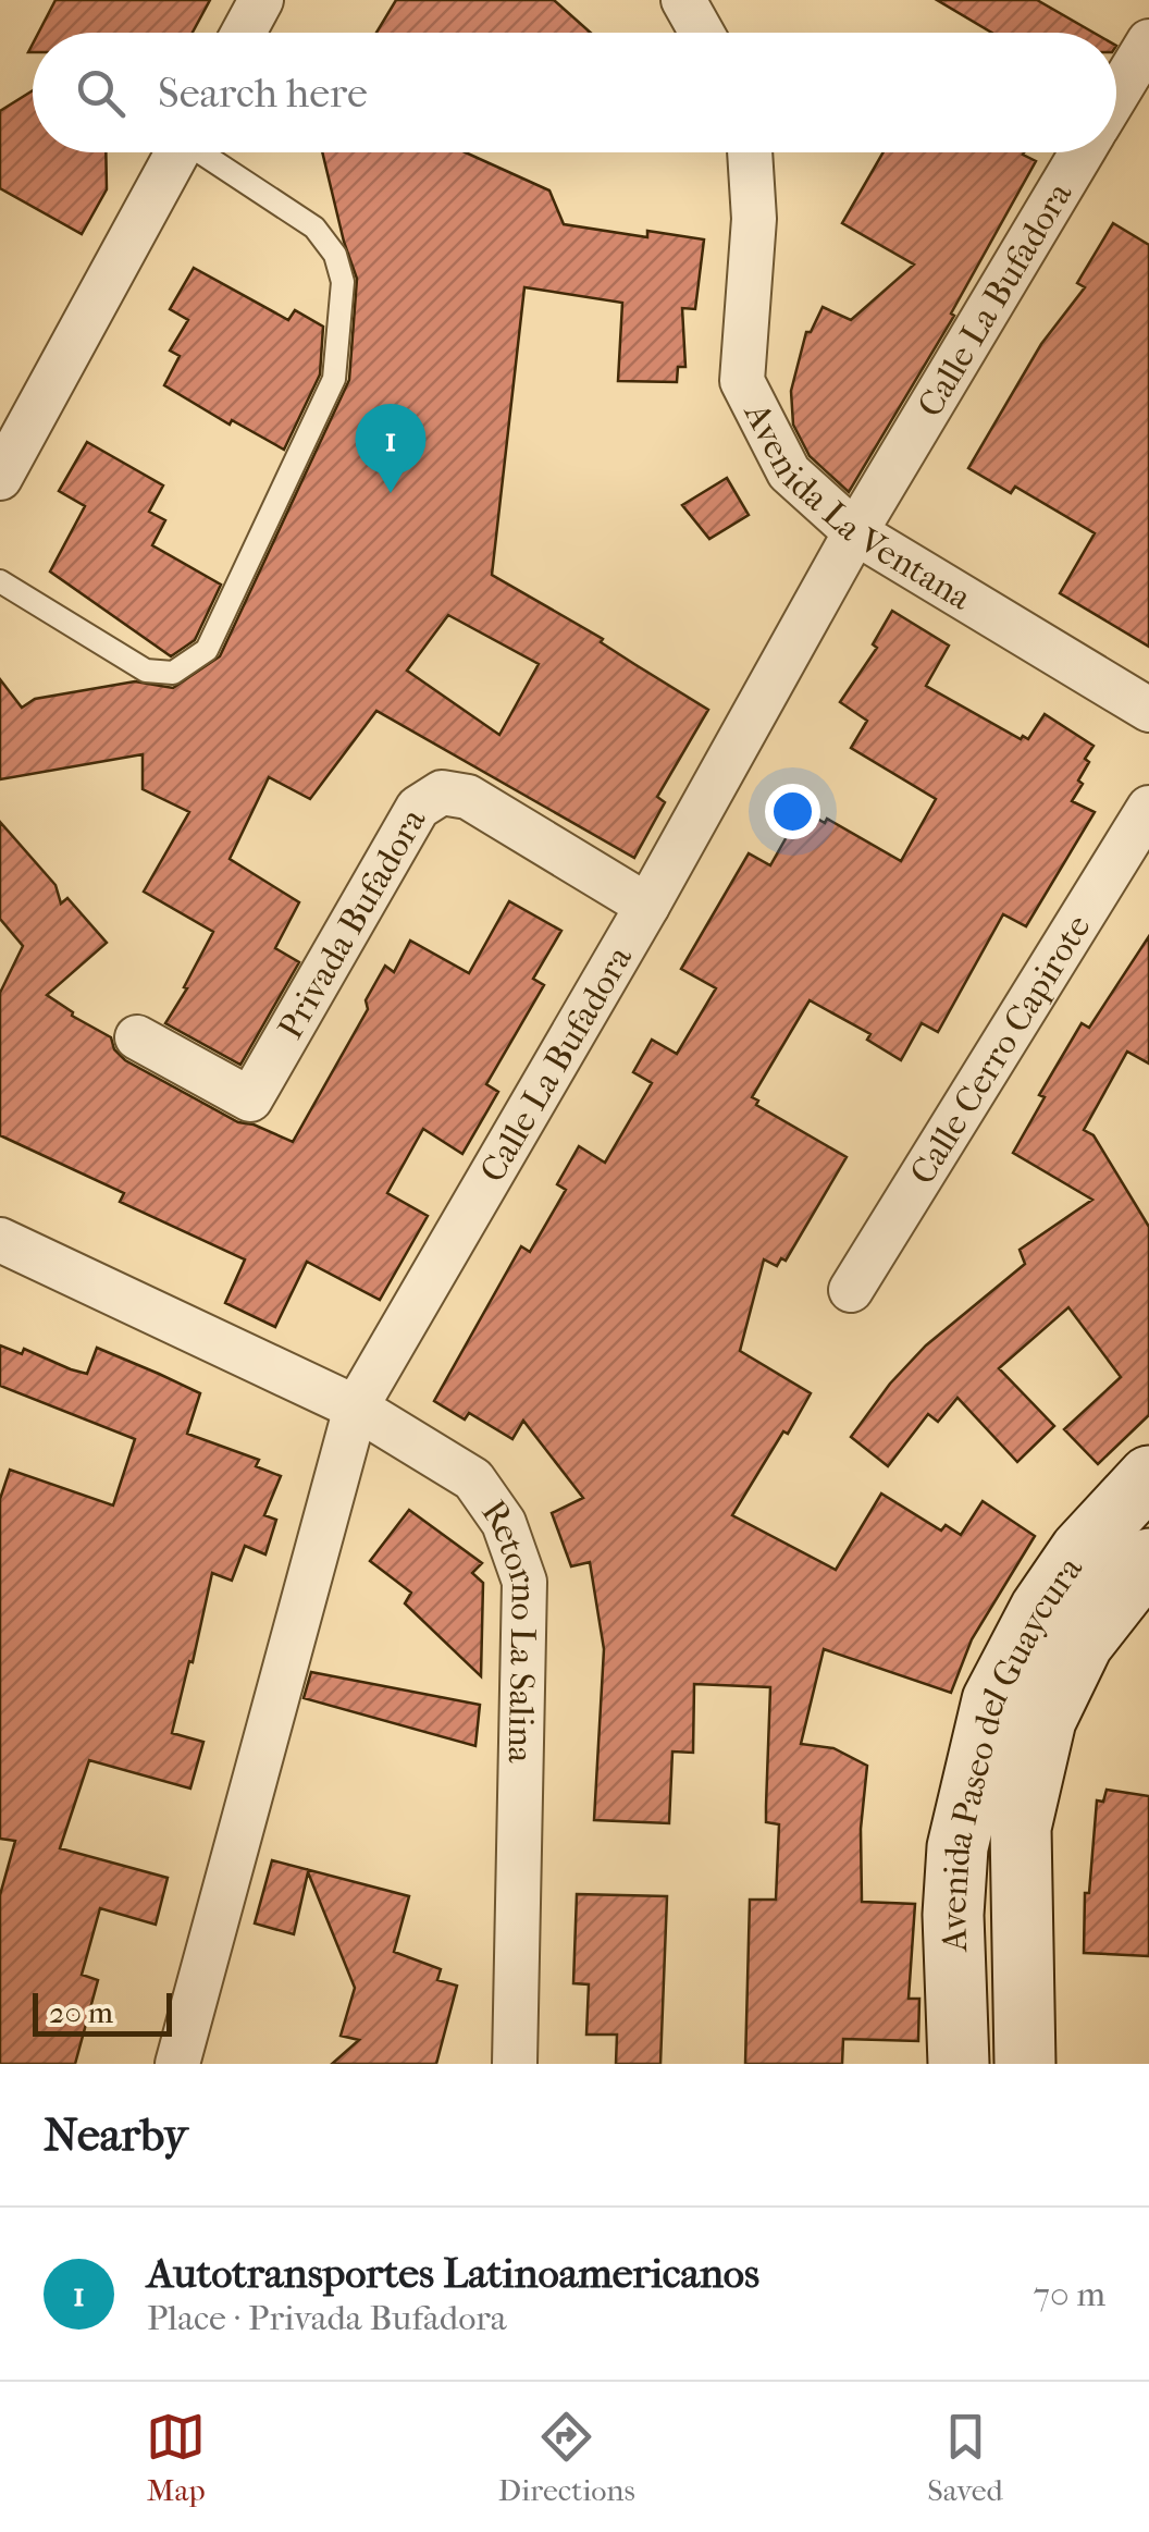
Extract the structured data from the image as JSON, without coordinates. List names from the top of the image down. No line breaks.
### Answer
{"streets":{"main road":["Avenida Paseo del Guaycura"],"street":["Calle La Bufadora","Avenida La Ventana","Privada Bufadora","Calle Cerro Capirote","Retorno La Salina"]},"crossings":[["Calle La Bufadora","Avenida La Ventana"],["Calle La Bufadora","Privada Bufadora"],["Calle La Bufadora","Retorno La Salina"]],"scale_bar":"20 m","page":{"search":"Search here","pins":"1","scale":"20 m","heading":"Nearby","list":[{"mark":"1","name":"Autotransportes Latinoamericanos","note":"Place · Privada Bufadora","value":"70 m"}],"nav":["Map","Directions","Saved"]}}
